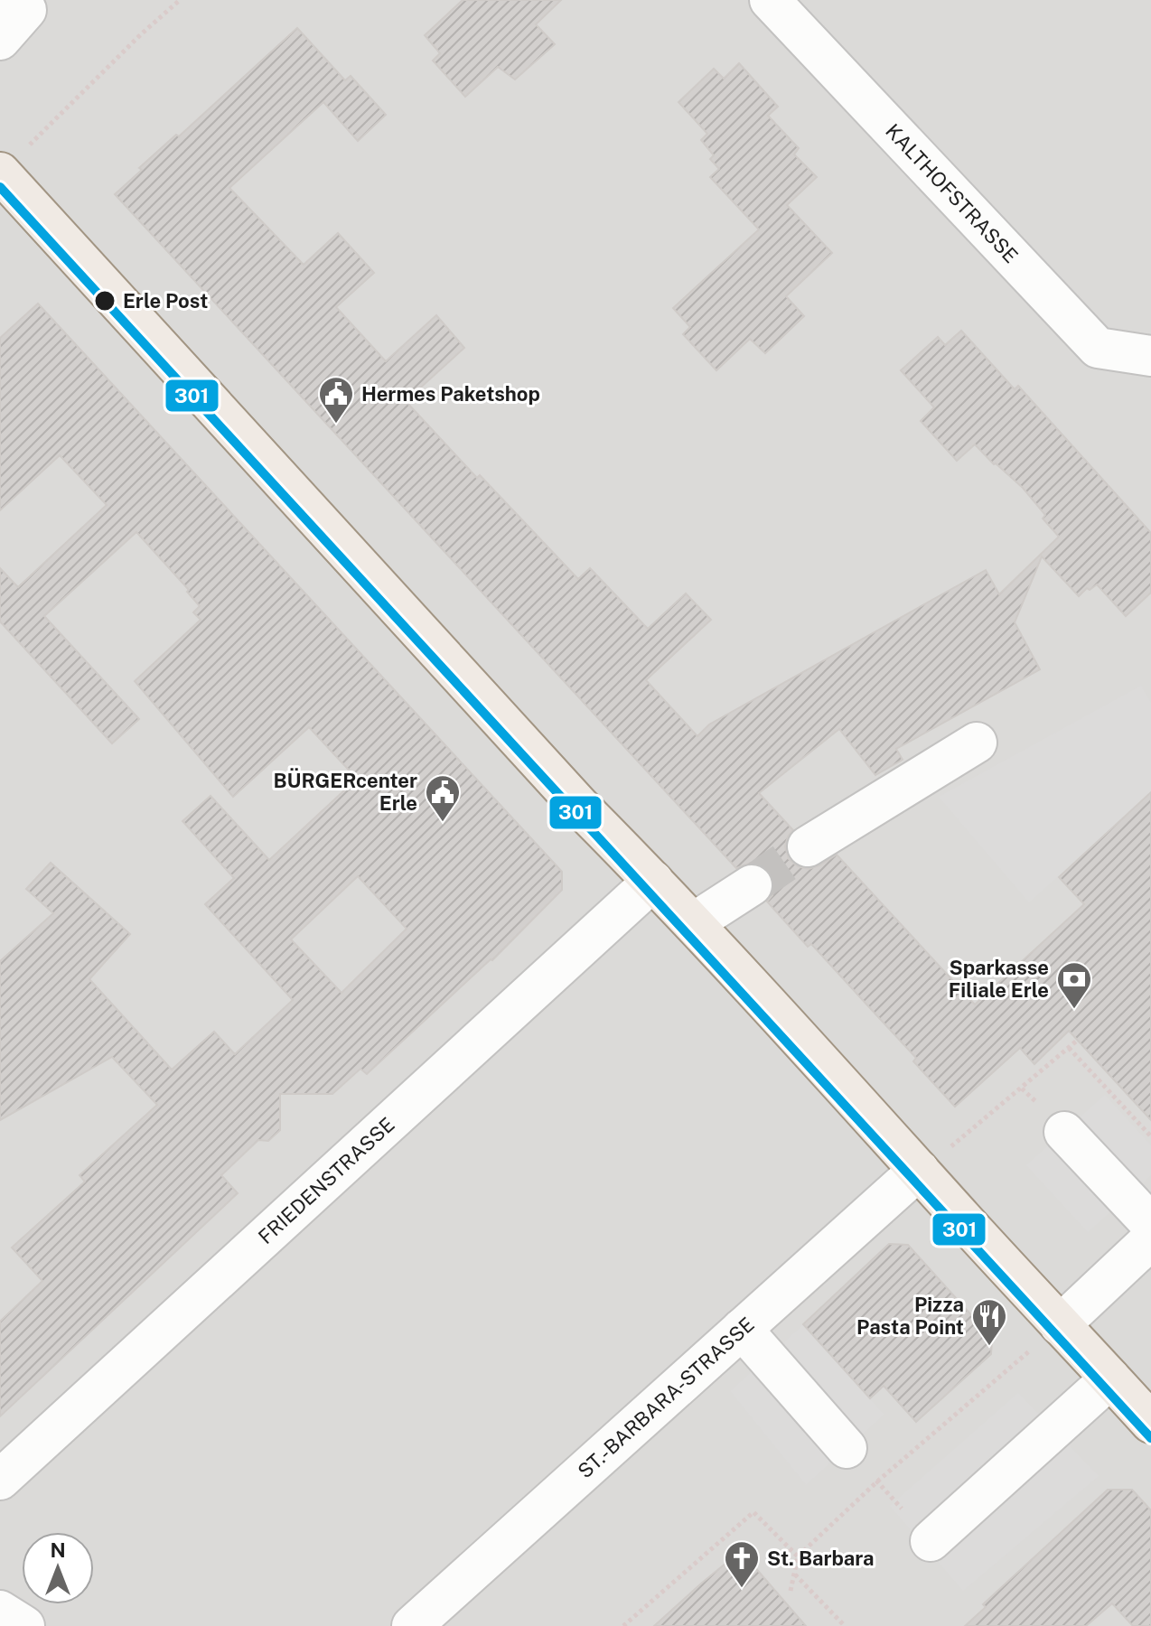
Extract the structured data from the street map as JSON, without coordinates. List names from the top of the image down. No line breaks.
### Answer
{"streets":{"street":["KALTHOFSTRASSE","FRIEDENSTRASSE","ST.-BARBARA-STRASSE"]},"places":{"other":["Erle Post"],"public building":["Hermes Paketshop","BÜRGERcenter Erle"],"bank":["Sparkasse Filiale Erle"],"restaurant":["Pizza Pasta Point"],"church":["St. Barbara"]},"lines":["transit line 301"],"north":"top"}
